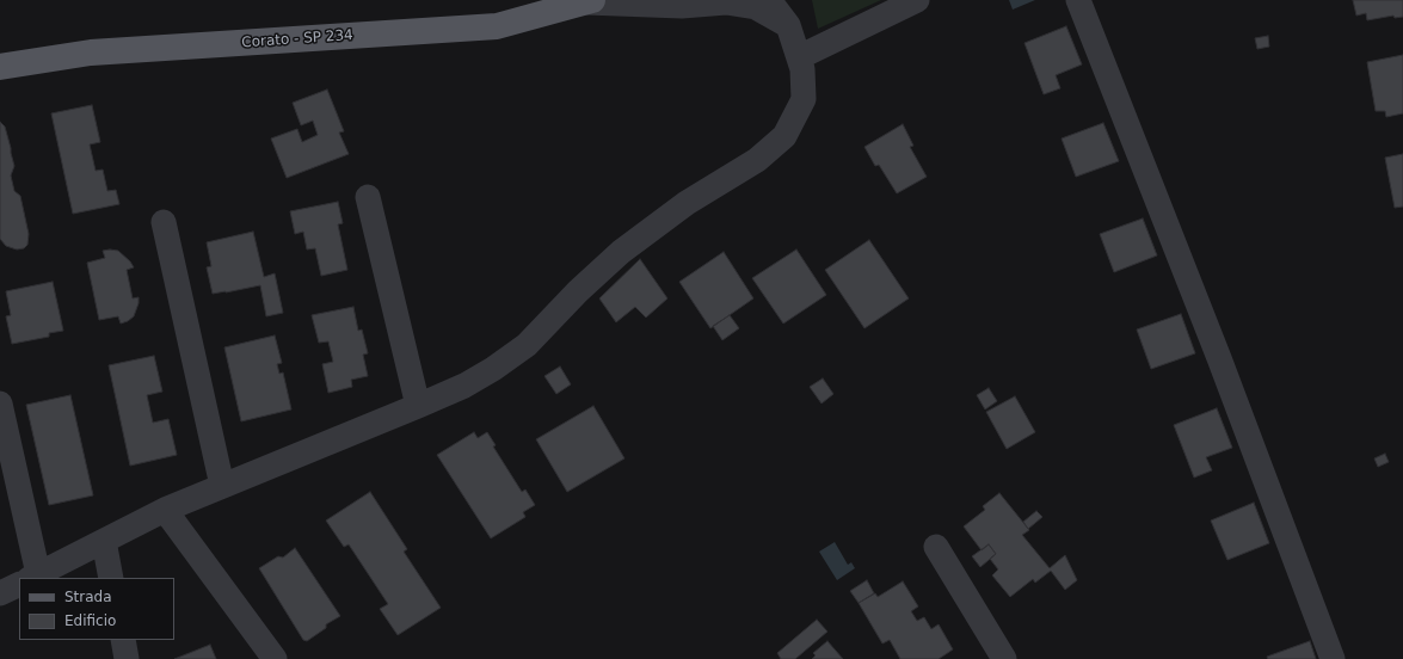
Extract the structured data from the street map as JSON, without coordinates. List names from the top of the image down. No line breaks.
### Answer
{"streets":{"main road":["Corato - SP 234"]},"legend":["Strada","Edificio"]}
